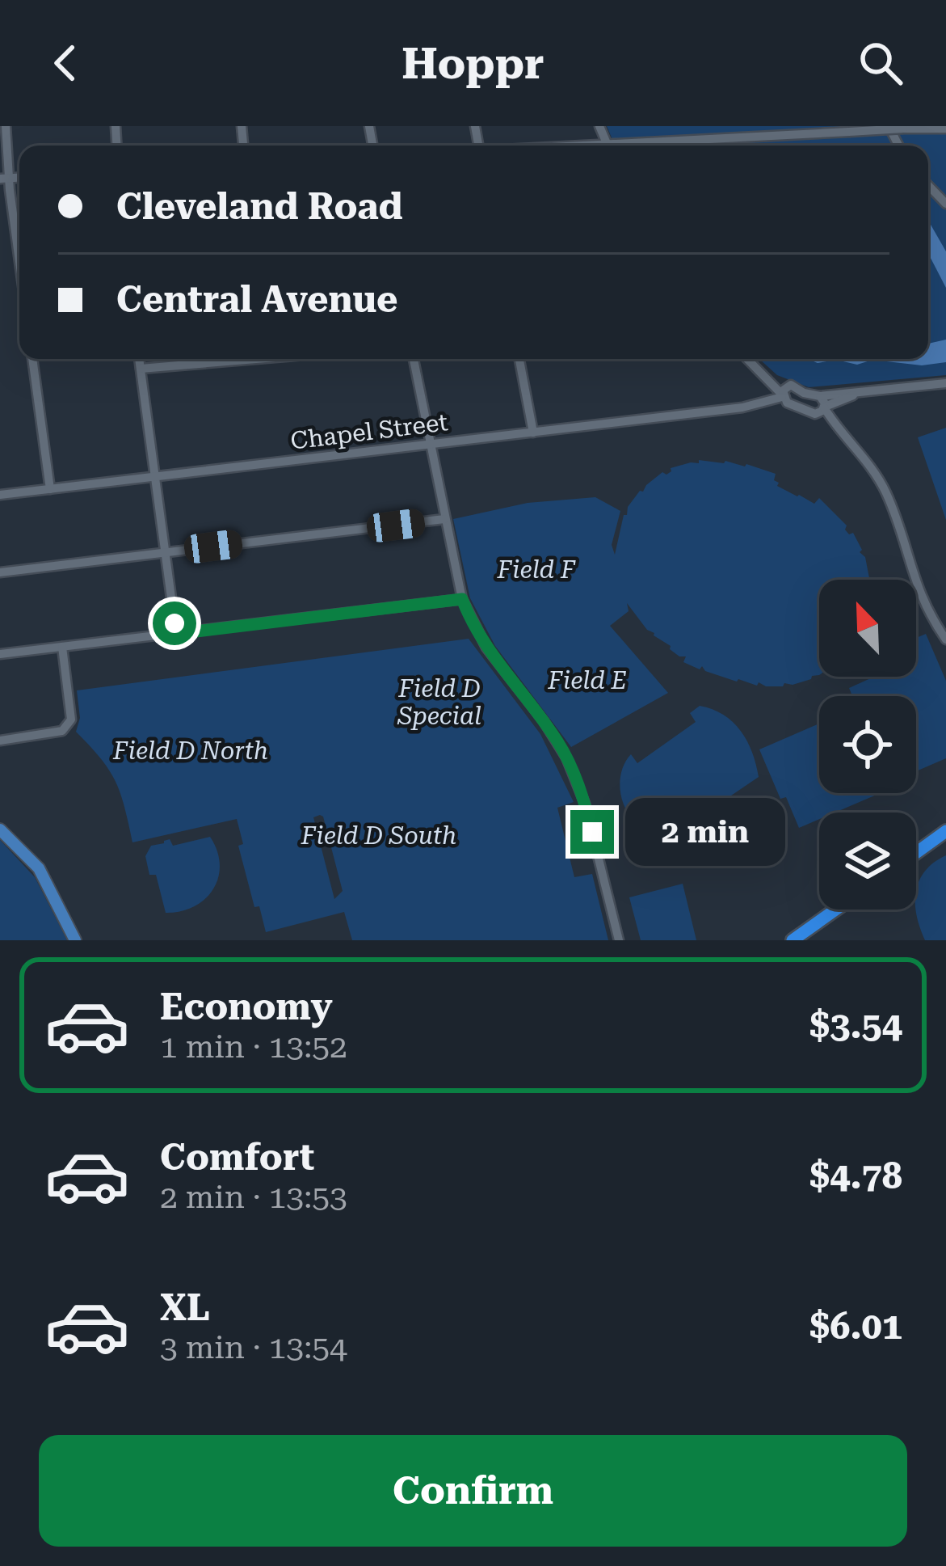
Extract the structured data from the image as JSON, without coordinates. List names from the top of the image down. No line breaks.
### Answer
{"streets":{"street":["Chapel Street"]},"parks":["Field F","Field E","Field D Special","Field D North","Field D South"],"north":"top left","page":{"header":"Hoppr","banner":["Cleveland Road","Central Avenue"],"bubble":"2 min","list":[{"name":"Economy","note":"1 min · 13:52","value":"$3.54"},{"name":"Comfort","note":"2 min · 13:53","value":"$4.78"},{"name":"XL","note":"3 min · 13:54","value":"$6.01"}],"buttons":"Confirm"}}
